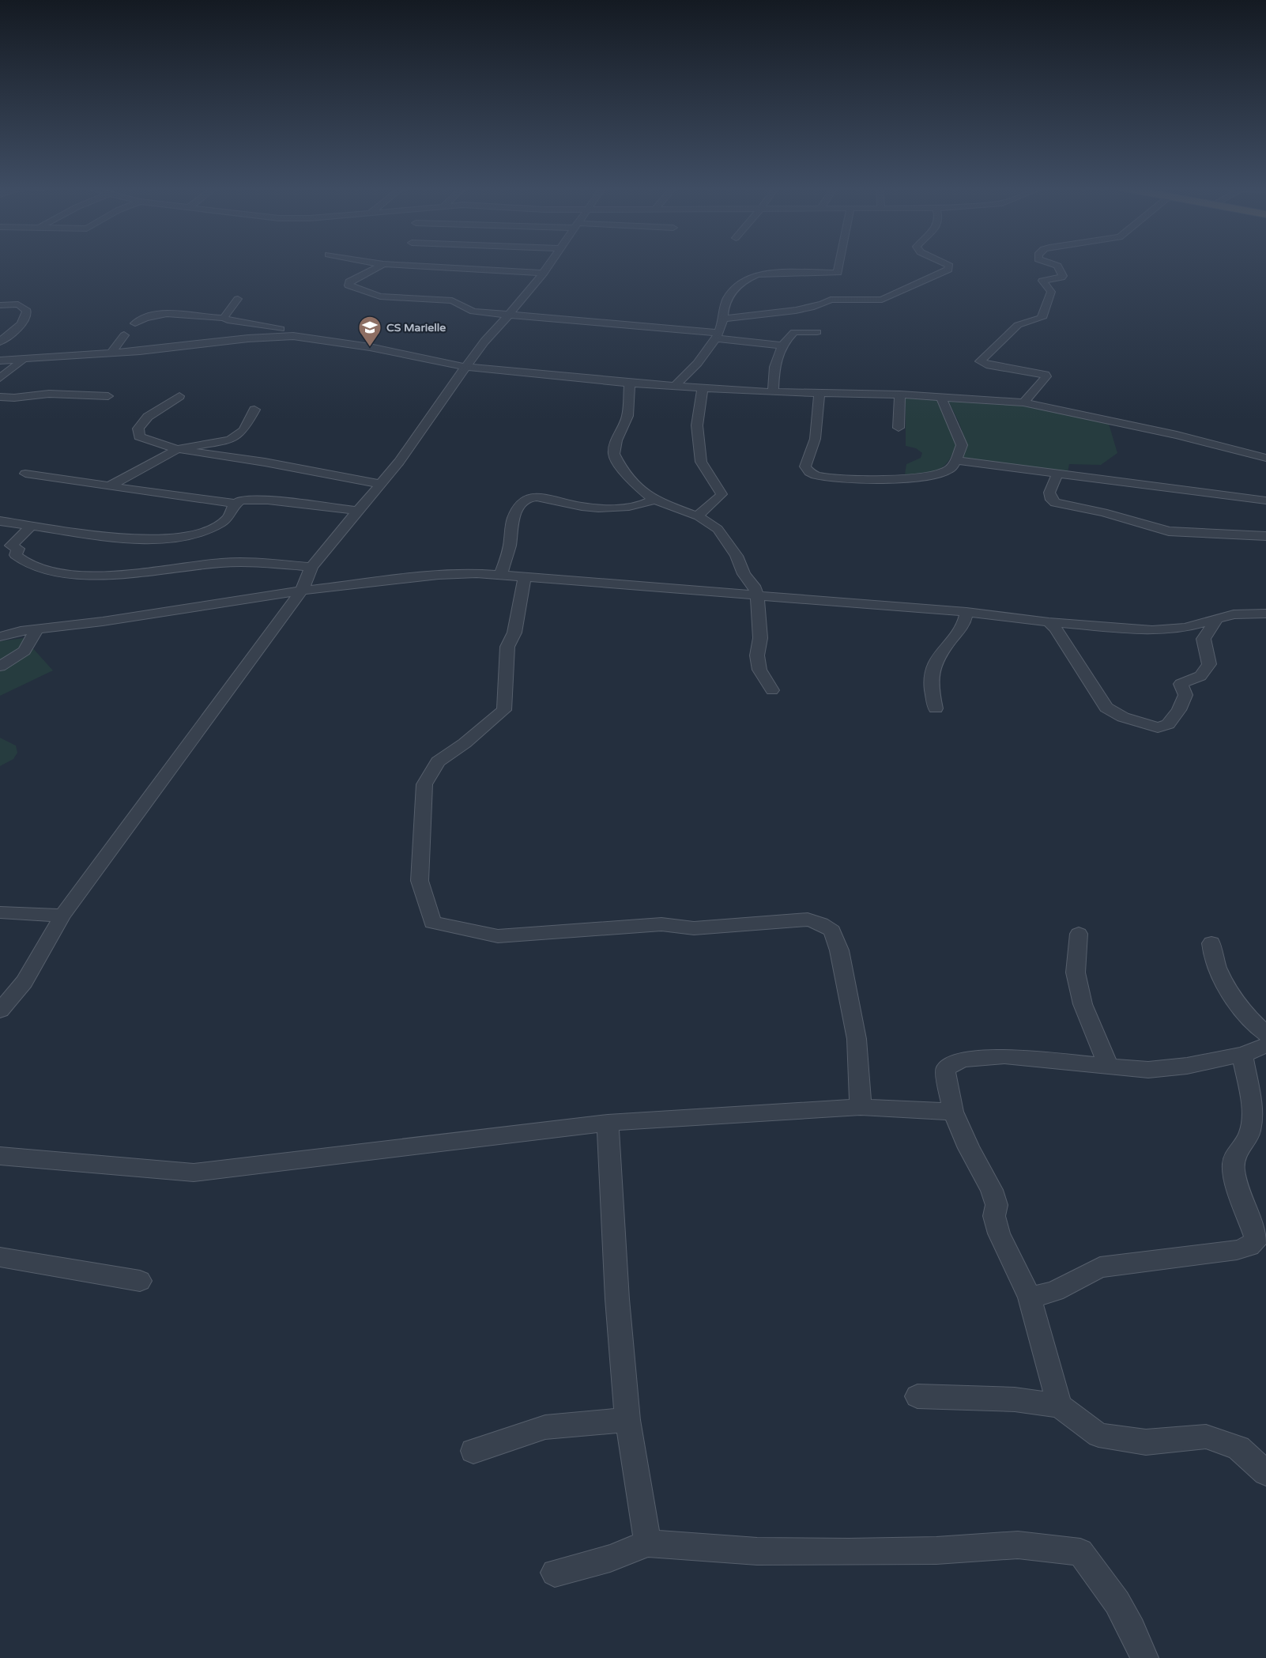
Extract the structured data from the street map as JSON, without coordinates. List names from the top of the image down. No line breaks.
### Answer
{"places":{"school or university":["CS Marielle"]}}
